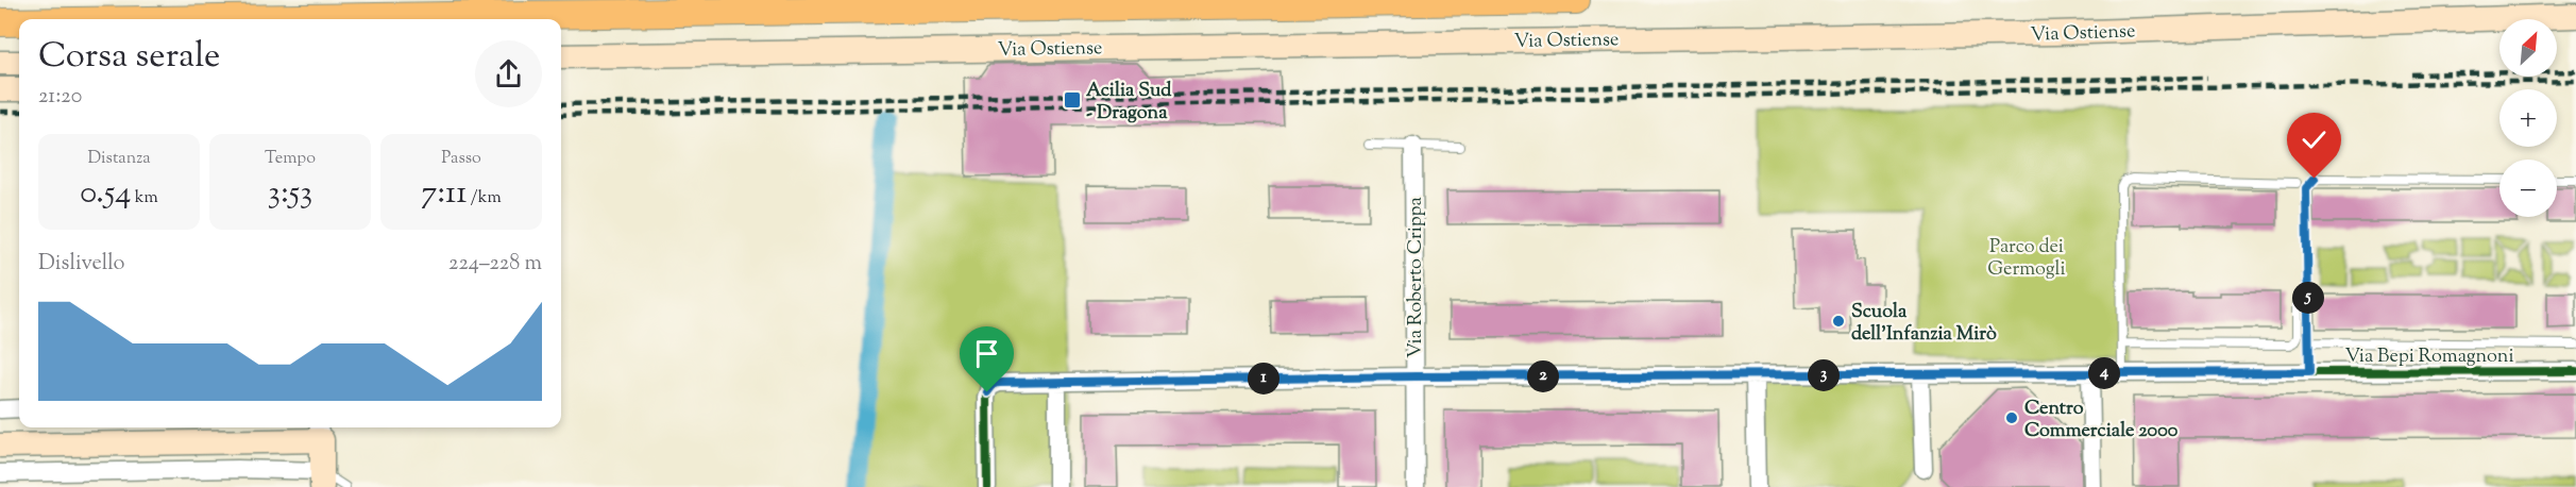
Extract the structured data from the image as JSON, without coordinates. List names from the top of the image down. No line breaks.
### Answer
{"streets":{"main road":["Via Ostiense"],"street":["Via Roberto Crippa","Via Bepi Romagnoni"]},"crossings":[["Via Roberto Crippa","Via Bepi Romagnoni"]],"parks":["Parco dei Germogli"],"places":{"transit":["Acilia Sud - Dragona"],"other":["Scuola dell'Infanzia Mirò","Centro Commerciale 2000"]},"north":"top right","page":{"map_buttons":["+","−"],"heading":["Corsa serale","21:20"],"stats":[["Distanza","0.54 km"],["Tempo","3:53"],["Passo","7:11 /km"]],"chart":["Dislivello","224–228 m"],"pins":["5","4","3","2","1"]}}
